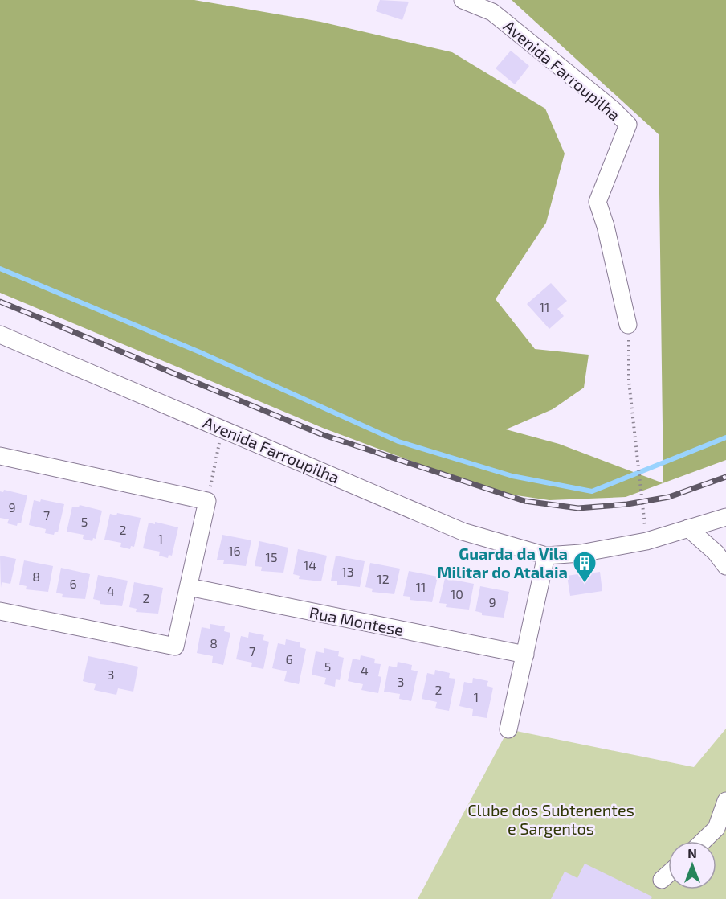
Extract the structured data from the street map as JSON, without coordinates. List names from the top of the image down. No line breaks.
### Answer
{"streets":{"street":["Avenida Farroupilha","Rua Montese"]},"parks":["Clube dos Subtenentes e Sargentos"],"places":{"building":["Guarda da Vila Militar do Atalaia"]},"house_numbers":["11","9","7","5","2","1","16","15","14","13","8","12","6","11","4","10","2","9","8","7","6","5","4","3","3","2","1"],"north":"top"}
